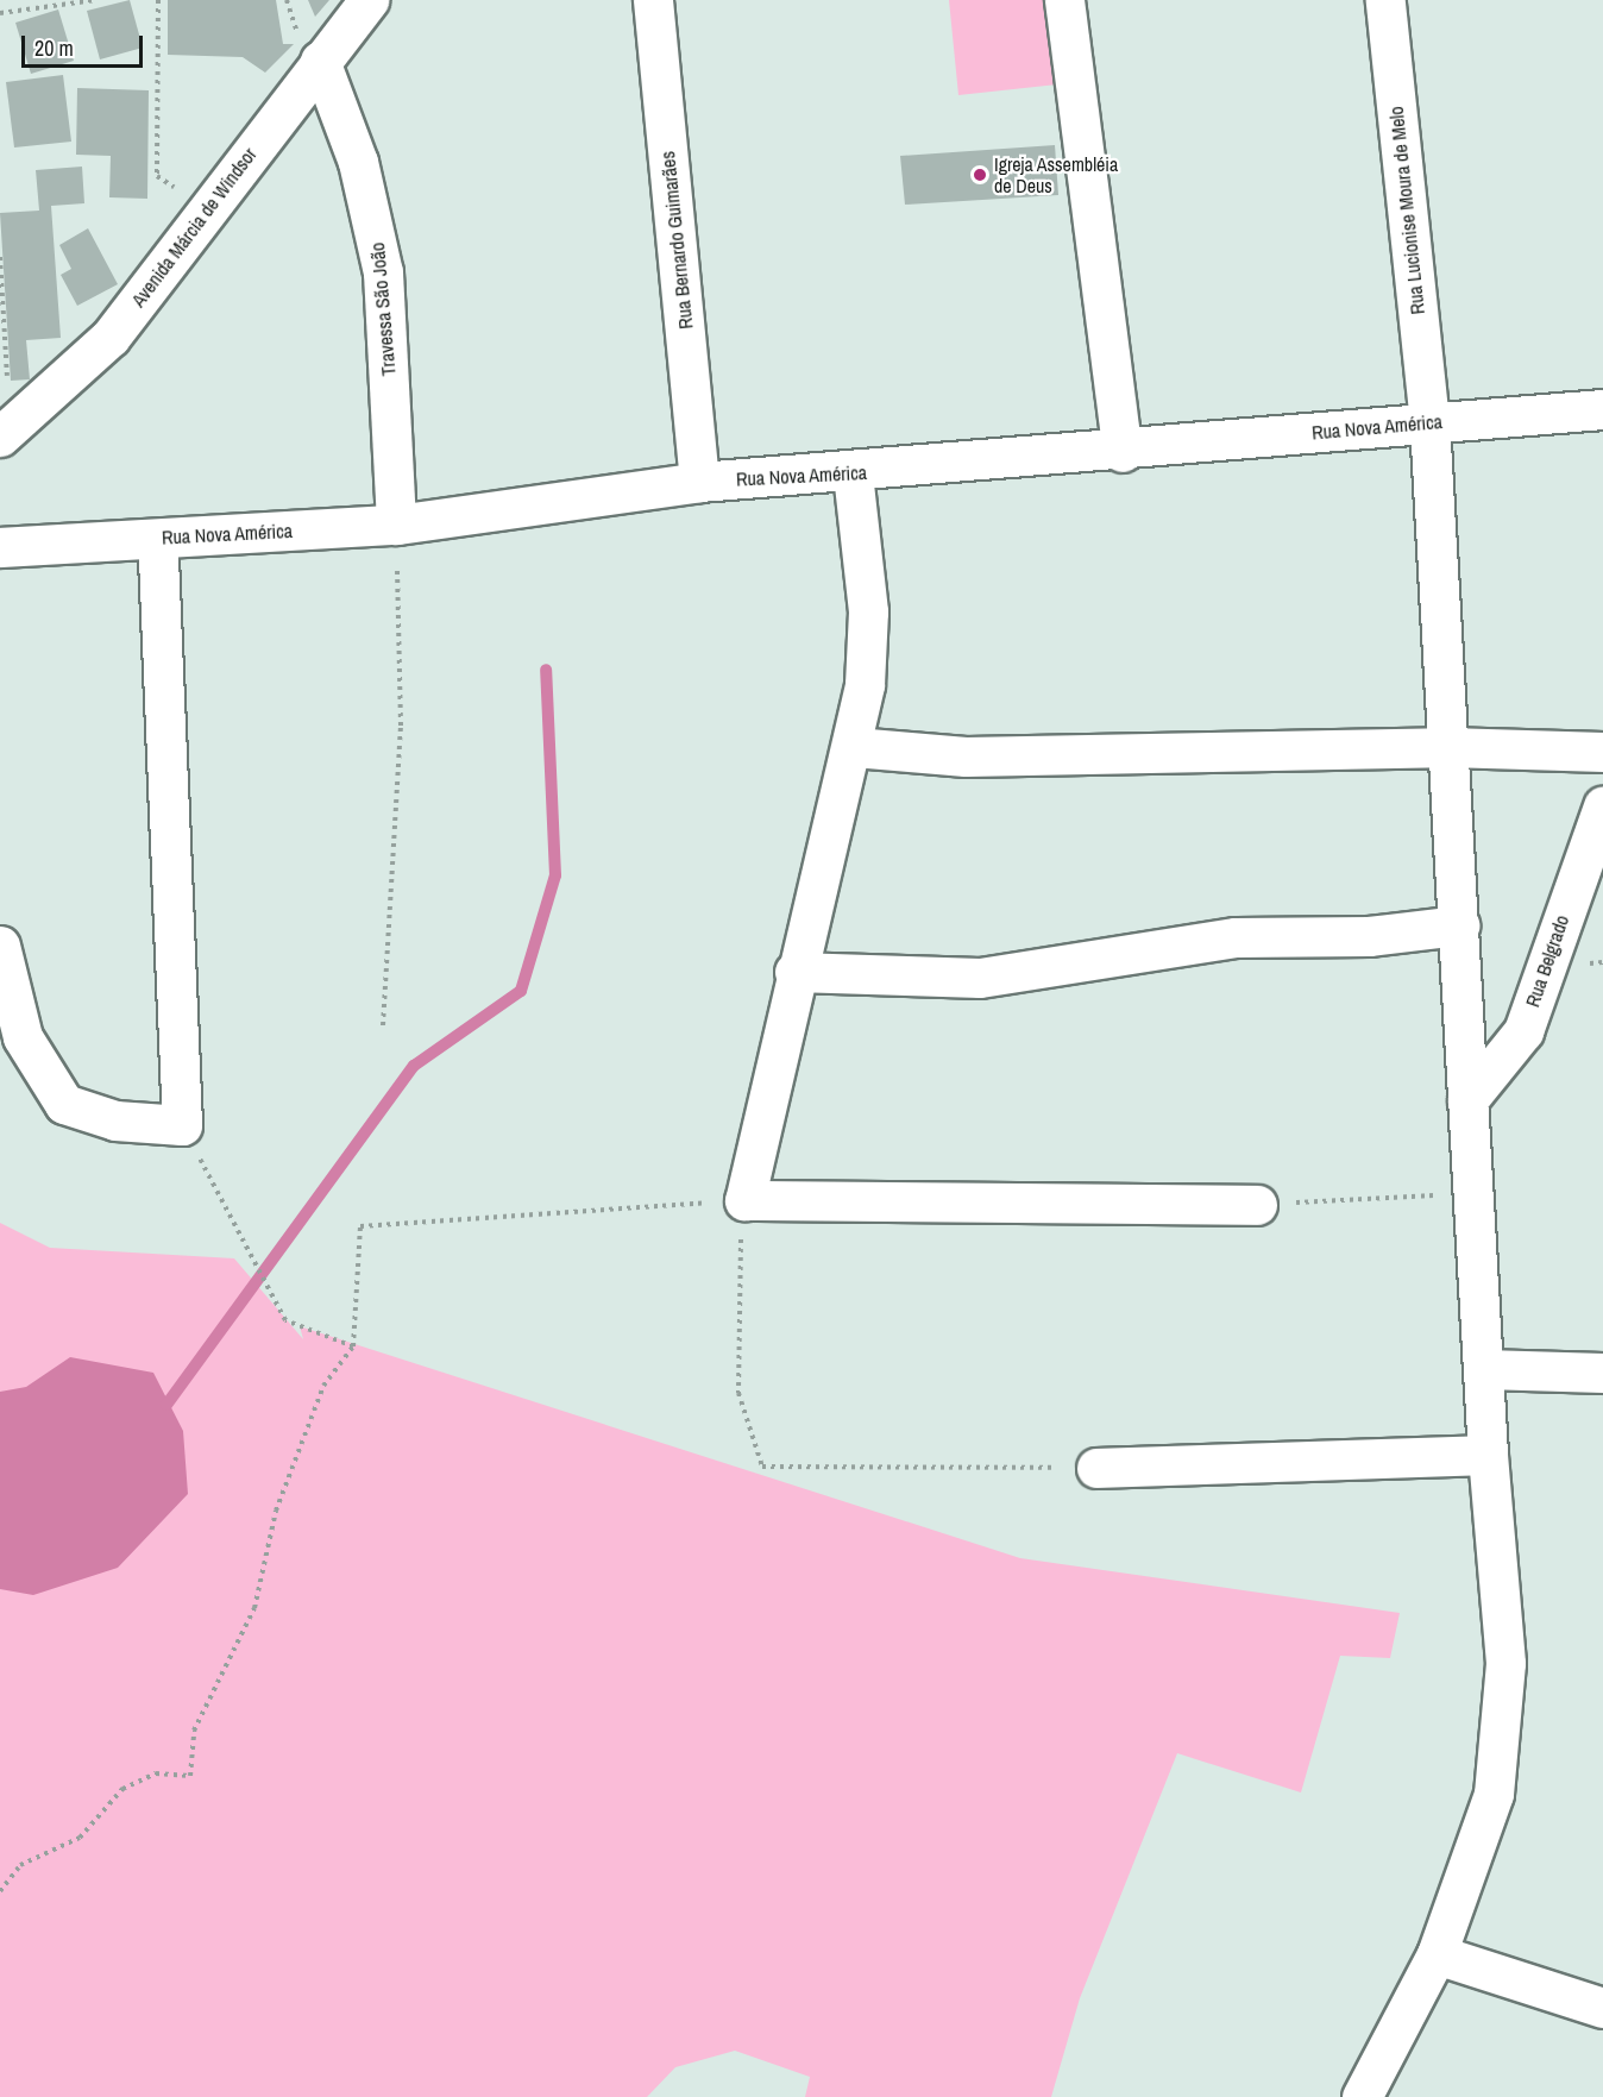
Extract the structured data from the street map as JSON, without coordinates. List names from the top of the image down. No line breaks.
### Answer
{"streets":{"street":["Rua Lucionise Moura de Melo","Avenida Márcia de Windsor","Rua Bernardo Guimarães","Travessa São João","Rua Nova América","Rua Belgrado"]},"crossings":[["Rua Lucionise Moura de Melo","Rua Nova América"],["Rua Lucionise Moura de Melo","Rua Belgrado"],["Avenida Márcia de Windsor","Travessa São João"],["Rua Bernardo Guimarães","Rua Nova América"],["Travessa São João","Rua Nova América"]],"places":["Igreja Assembléia de Deus"],"scale_bar":"20 m"}
